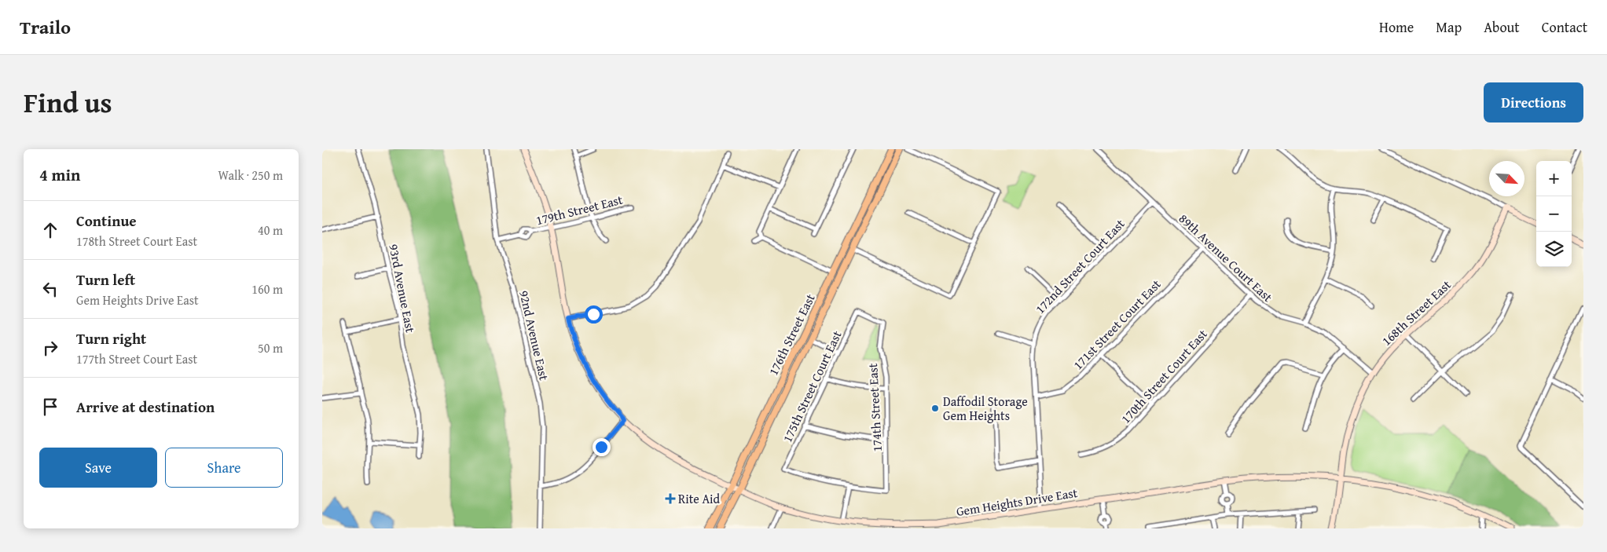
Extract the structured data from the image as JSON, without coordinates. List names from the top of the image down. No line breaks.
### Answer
{"streets":{"main road":["176th Street East"],"street":["179th Street East","89th Avenue Court East","172nd Street Court East","93rd Avenue East","168th Street East","171st Street Court East","92nd Avenue East","170th Street Court East","175th Street Court East","174th Street East","Gem Heights Drive East"]},"crossings":[["179th Street East","92nd Avenue East"],["179th Street East","Gem Heights Drive East"],["89th Avenue Court East","172nd Street Court East"],["89th Avenue Court East","168th Street East"],["89th Avenue Court East","171st Street Court East"],["89th Avenue Court East","170th Street Court East"],["172nd Street Court East","171st Street Court East"],["172nd Street Court East","Gem Heights Drive East"],["168th Street East","Gem Heights Drive East"],["176th Street East","Gem Heights Drive East"],["175th Street Court East","174th Street East"]],"places":{"other":["Daffodil Storage Gem Heights"],"health":["Rite Aid"]},"north":"bottom right","page":{"header":"Trailo","nav":["Home","Map","About","Contact"],"title":"Find us","buttons":["Directions",["Save","Share"]],"heading":["4 min","Walk · 250 m"],"map_buttons":["+","−"],"list":[["Continue","178th Street Court East","40 m"],["Turn left","Gem Heights Drive East","160 m"],["Turn right","177th Street Court East","50 m"],"Arrive at destination"]}}
